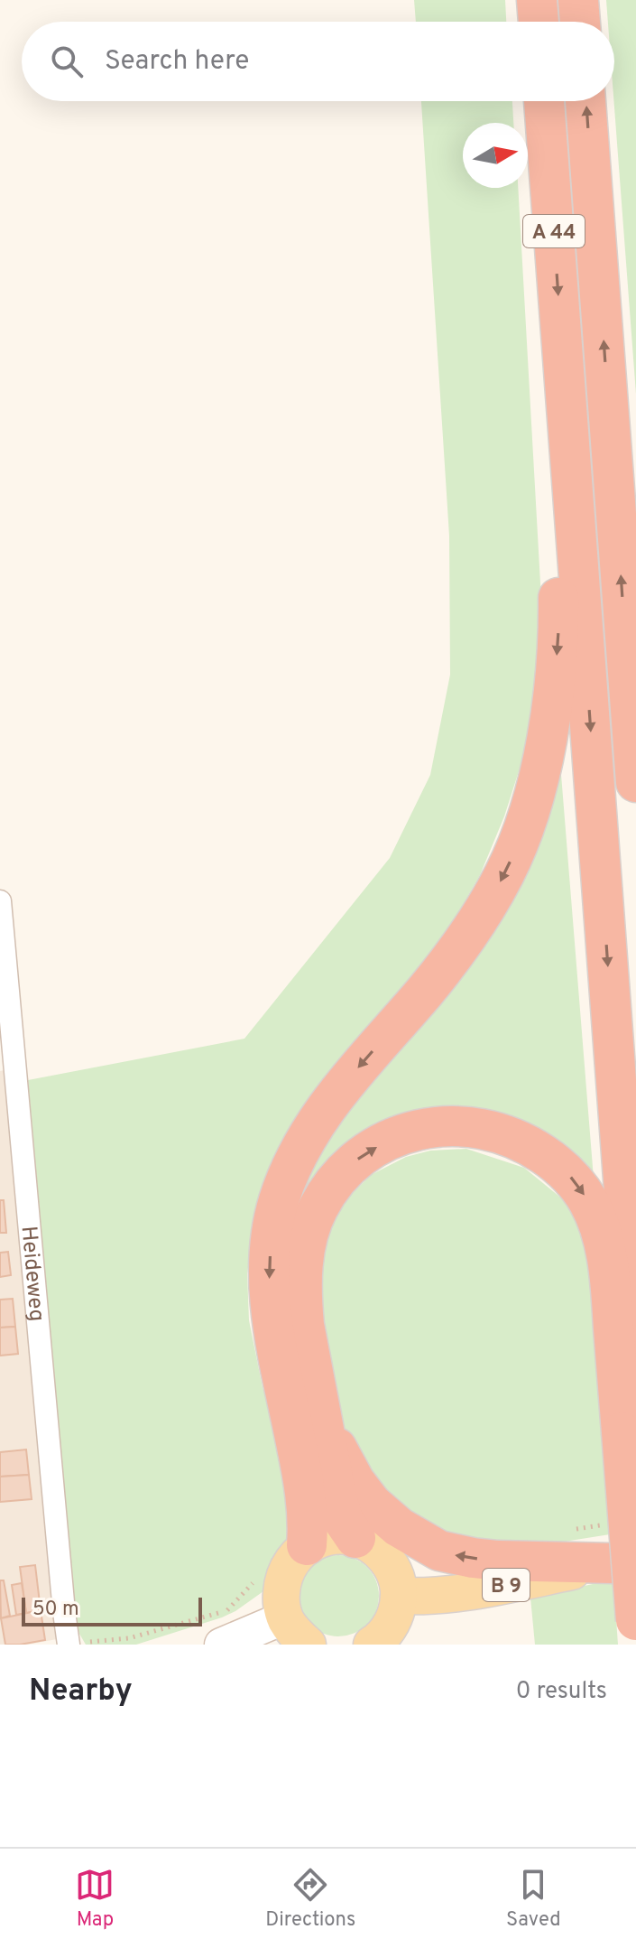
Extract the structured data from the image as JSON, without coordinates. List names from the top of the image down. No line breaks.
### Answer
{"streets":{"highway":["A 44"],"main road":["B 9"],"street":["Heideweg"]},"scale_bar":"50 m","north":"right","page":{"search":"Search here","scale":"50 m","heading":["Nearby","0 results"],"nav":["Map","Directions","Saved"]}}
